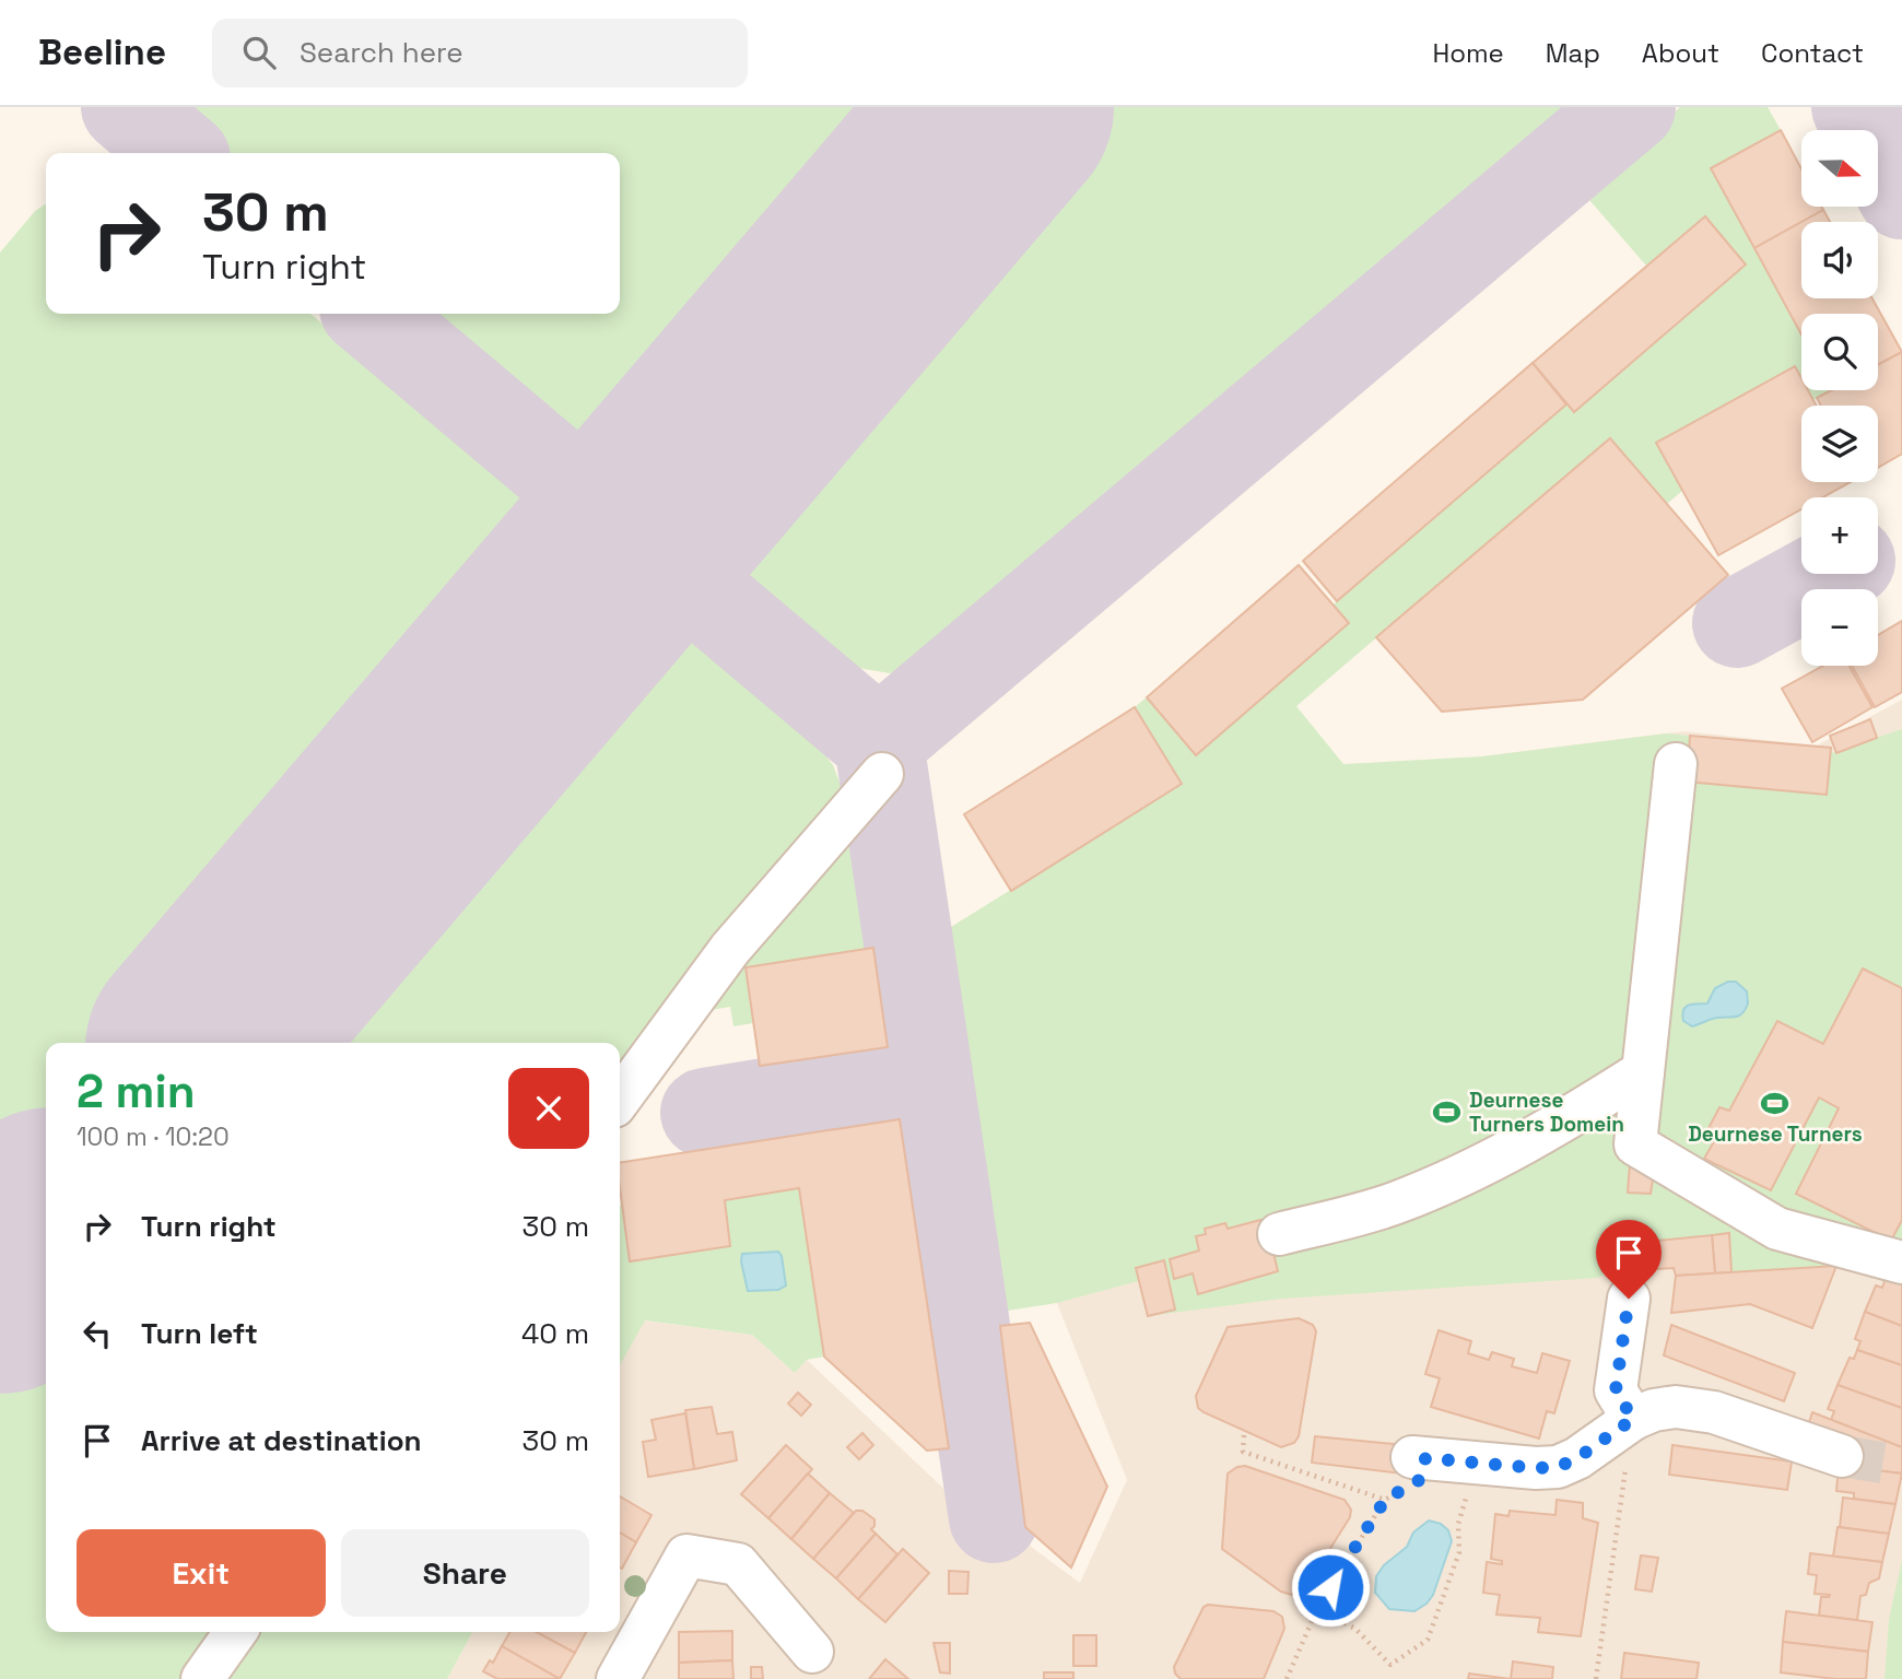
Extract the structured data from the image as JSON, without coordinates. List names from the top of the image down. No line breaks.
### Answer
{"places":{"sports":["Deurnese Turners","Deurnese Turners Domein"]},"north":"right","page":{"header":"Beeline","search":"Search here","nav":["Home","Map","About","Contact"],"map_buttons":["+","−"],"turn":["30 m","Turn right"],"heading":["2 min","100 m · 10:20"],"list":[{"name":"Turn right","value":"30 m"},{"name":"Turn left","value":"40 m"},{"name":"Arrive at destination","value":"30 m"}],"buttons":["Exit","Share"]}}
